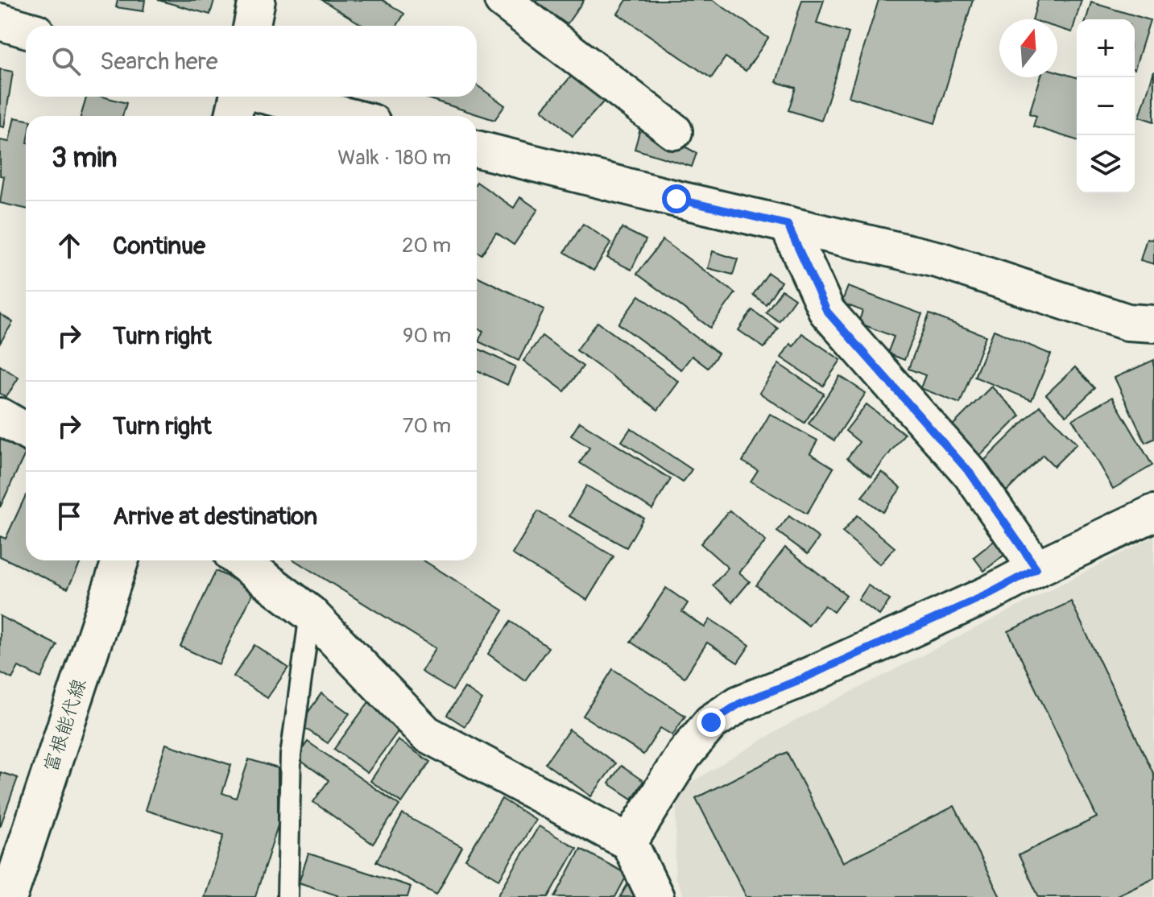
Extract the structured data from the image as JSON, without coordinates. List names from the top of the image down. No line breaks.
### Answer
{"streets":{"street":["富根能代線"]},"north":"top","page":{"map_buttons":["+","−"],"search":"Search here","heading":["3 min","Walk · 180 m"],"list":[["Continue","20 m"],["Turn right","90 m"],["Turn right","70 m"],"Arrive at destination"]}}
